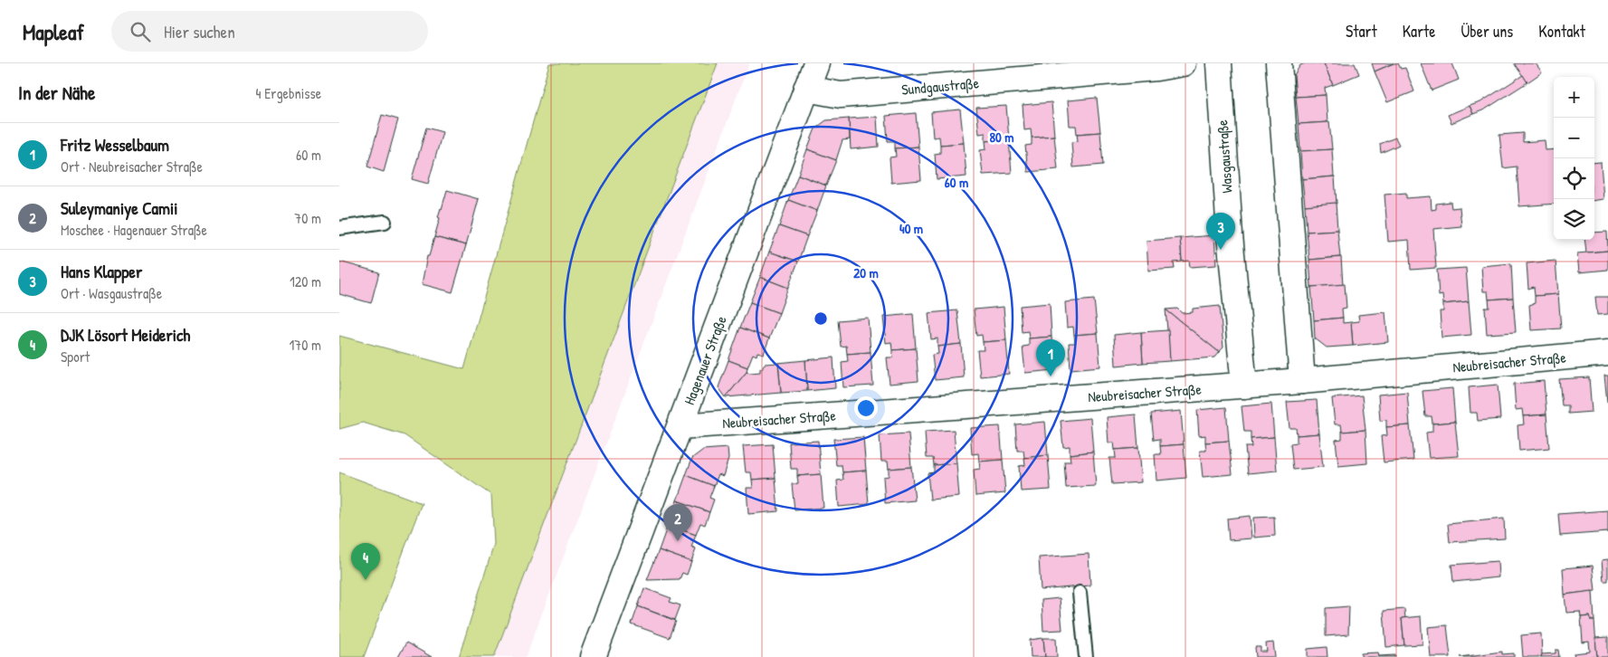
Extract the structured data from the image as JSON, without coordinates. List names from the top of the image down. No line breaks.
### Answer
{"streets":{"street":["Sundgaustraße","Wasgaustraße","Hagenauer Straße","Neubreisacher Straße"]},"crossings":[["Sundgaustraße","Hagenauer Straße"],["Wasgaustraße","Neubreisacher Straße"],["Hagenauer Straße","Neubreisacher Straße"]],"page":{"header":"Mapleaf","search":"Hier suchen","nav":["Start","Karte","Über uns","Kontakt"],"heading":["In der Nähe","4 Ergebnisse"],"map_buttons":["+","−"],"list":[{"mark":"1","name":"Fritz Wesselbaum","note":"Ort · Neubreisacher Straße","value":"60 m"},{"mark":"2","name":"Suleymaniye Camii","note":"Moschee · Hagenauer Straße","value":"70 m"},{"mark":"3","name":"Hans Klapper","note":"Ort · Wasgaustraße","value":"120 m"},{"mark":"4","name":"DJK Lösort Meiderich","note":"Sport","value":"170 m"}],"pins":["3","1","2","4"]},"rings":["80 m","60 m","40 m","20 m"]}
